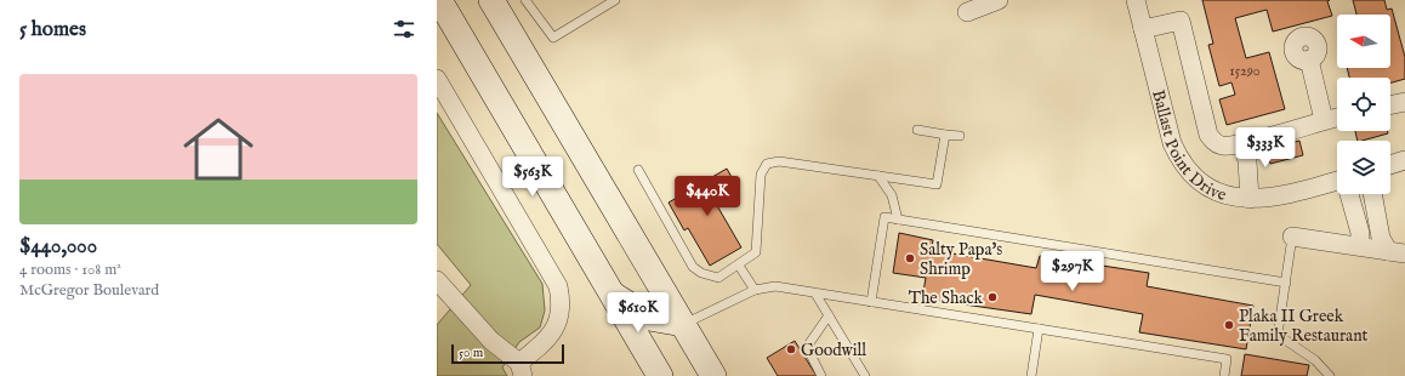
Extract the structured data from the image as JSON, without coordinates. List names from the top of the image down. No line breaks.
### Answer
{"streets":{"street":["Ballast Point Drive"]},"places":["Salty Papa's Shrimp","The Shack","Plaka II Greek Family Restaurant","Goodwill"],"house_numbers":["15290"],"scale_bar":"50 m","north":"left","page":{"heading":"5 homes","list":[{"name":"$440,000","note":"4 rooms · 108 m² · McGregor Boulevard"}],"price":["$333K","$563K","$440K","$297K","$610K"],"scale":"50 m"}}
